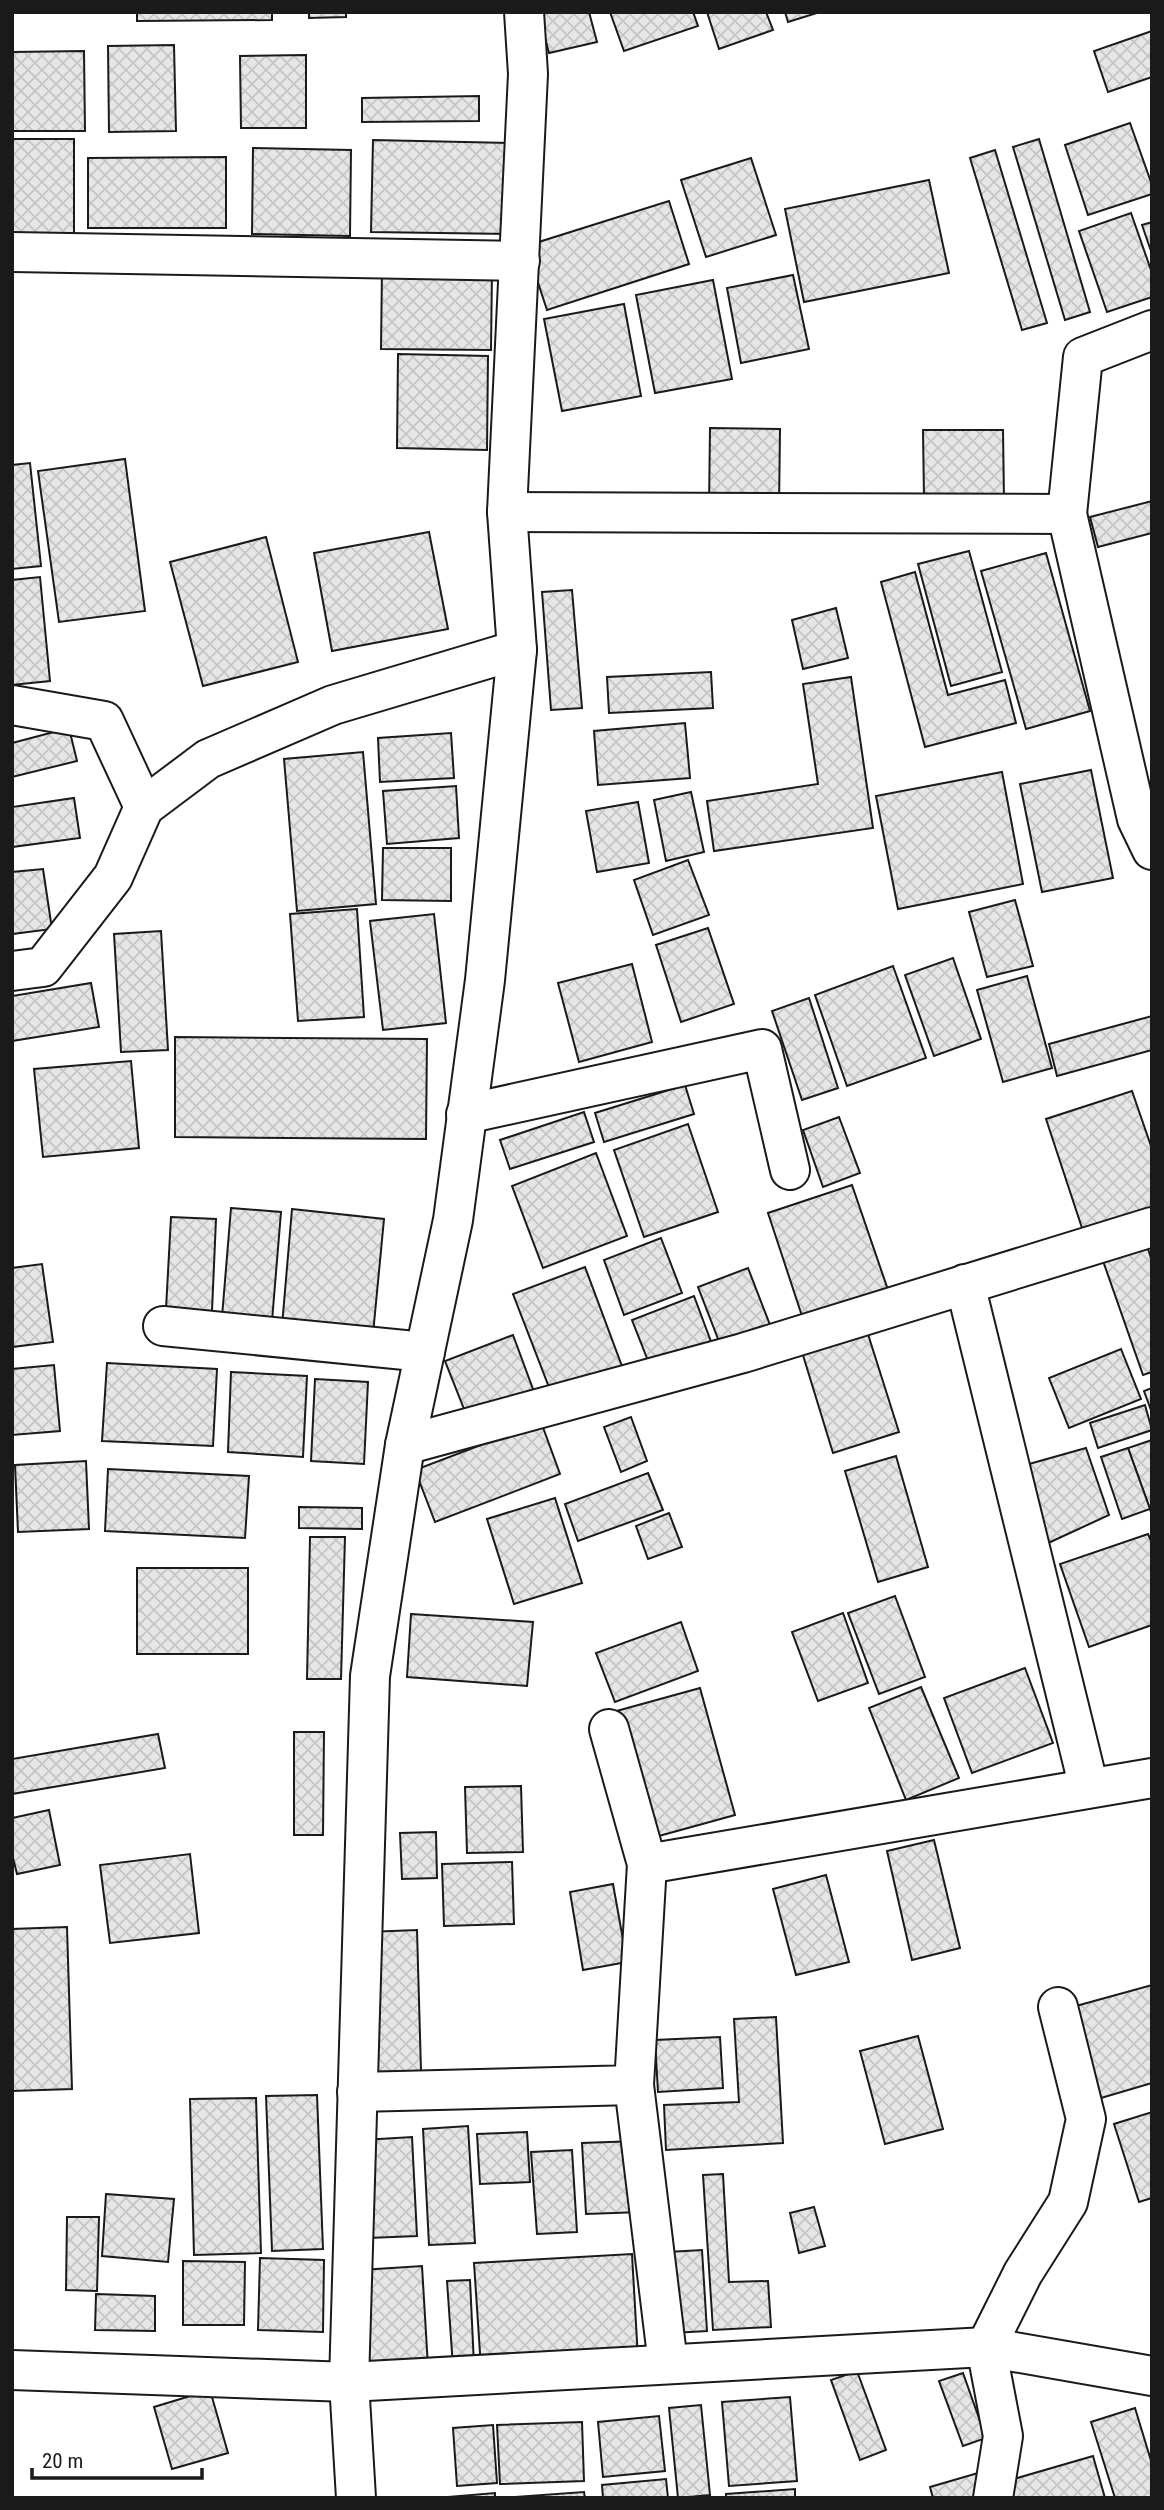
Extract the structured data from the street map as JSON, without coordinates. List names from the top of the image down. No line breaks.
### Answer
{"scale_bar":"20 m"}
